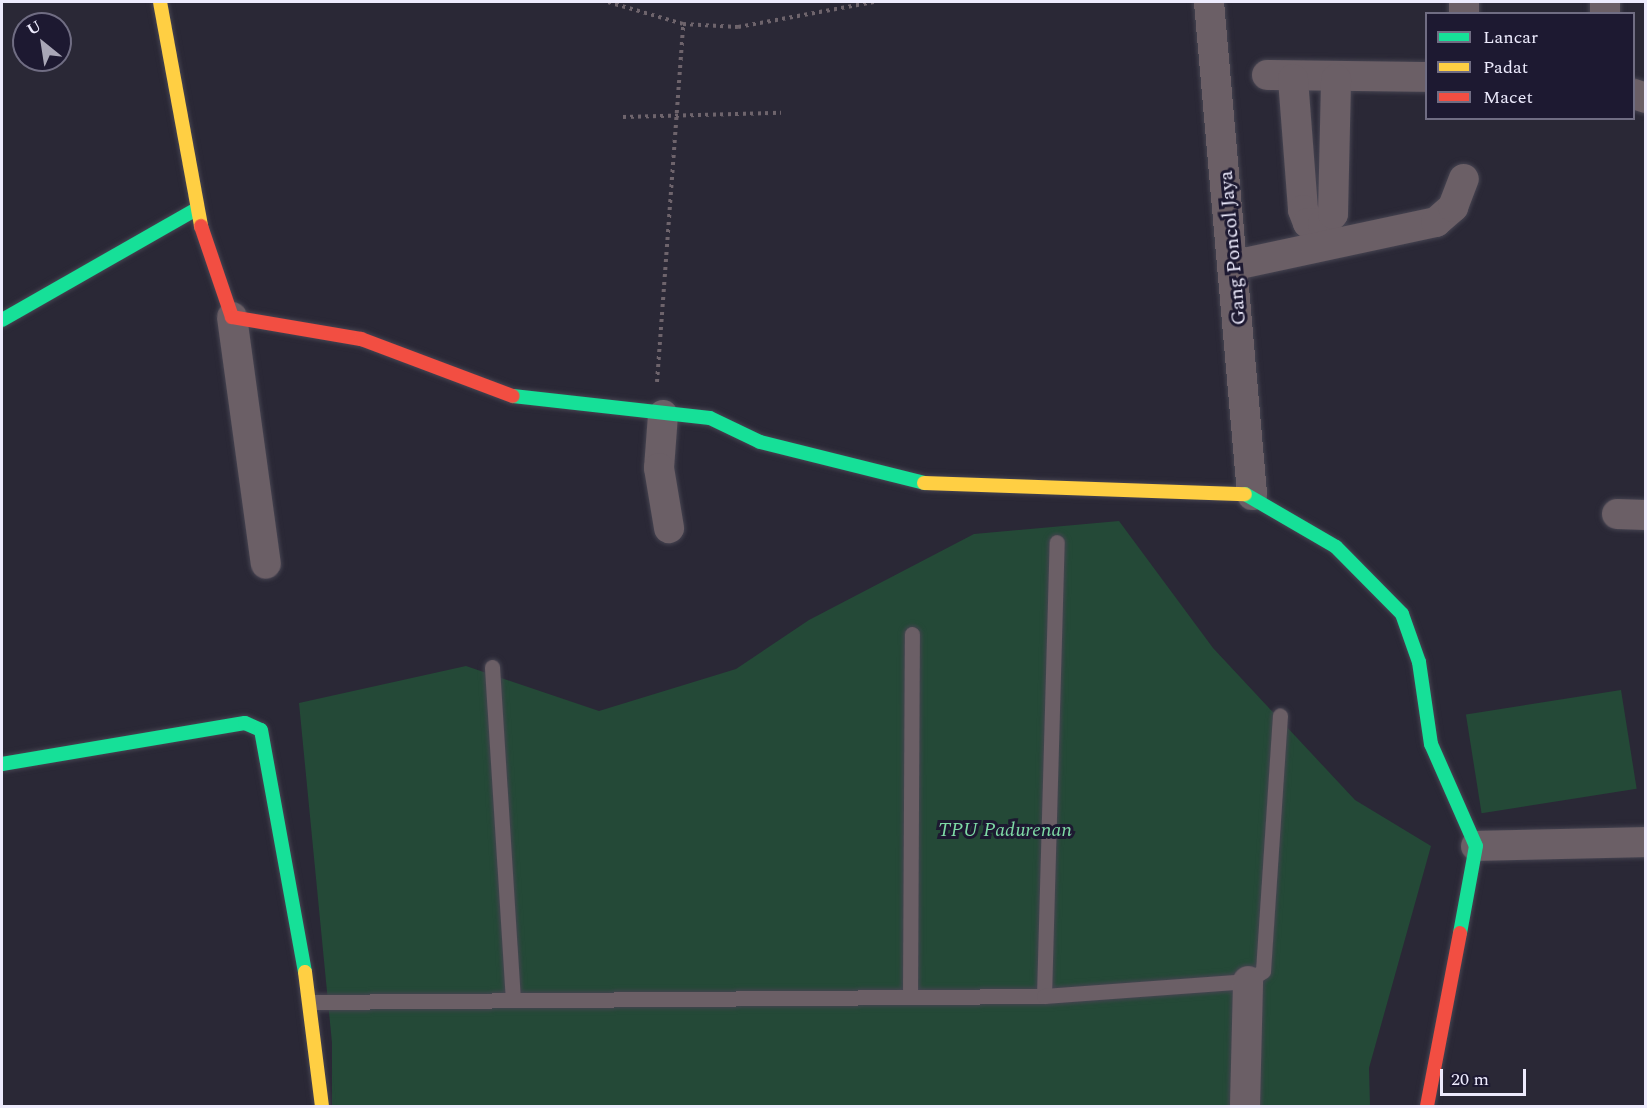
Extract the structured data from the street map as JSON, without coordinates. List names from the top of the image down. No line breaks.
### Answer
{"streets":{"street":["Gang Poncol Jaya"]},"parks":["TPU Padurenan"],"legend":["Lancar","Padat","Macet"],"scale_bar":"20 m","north":"top left"}
